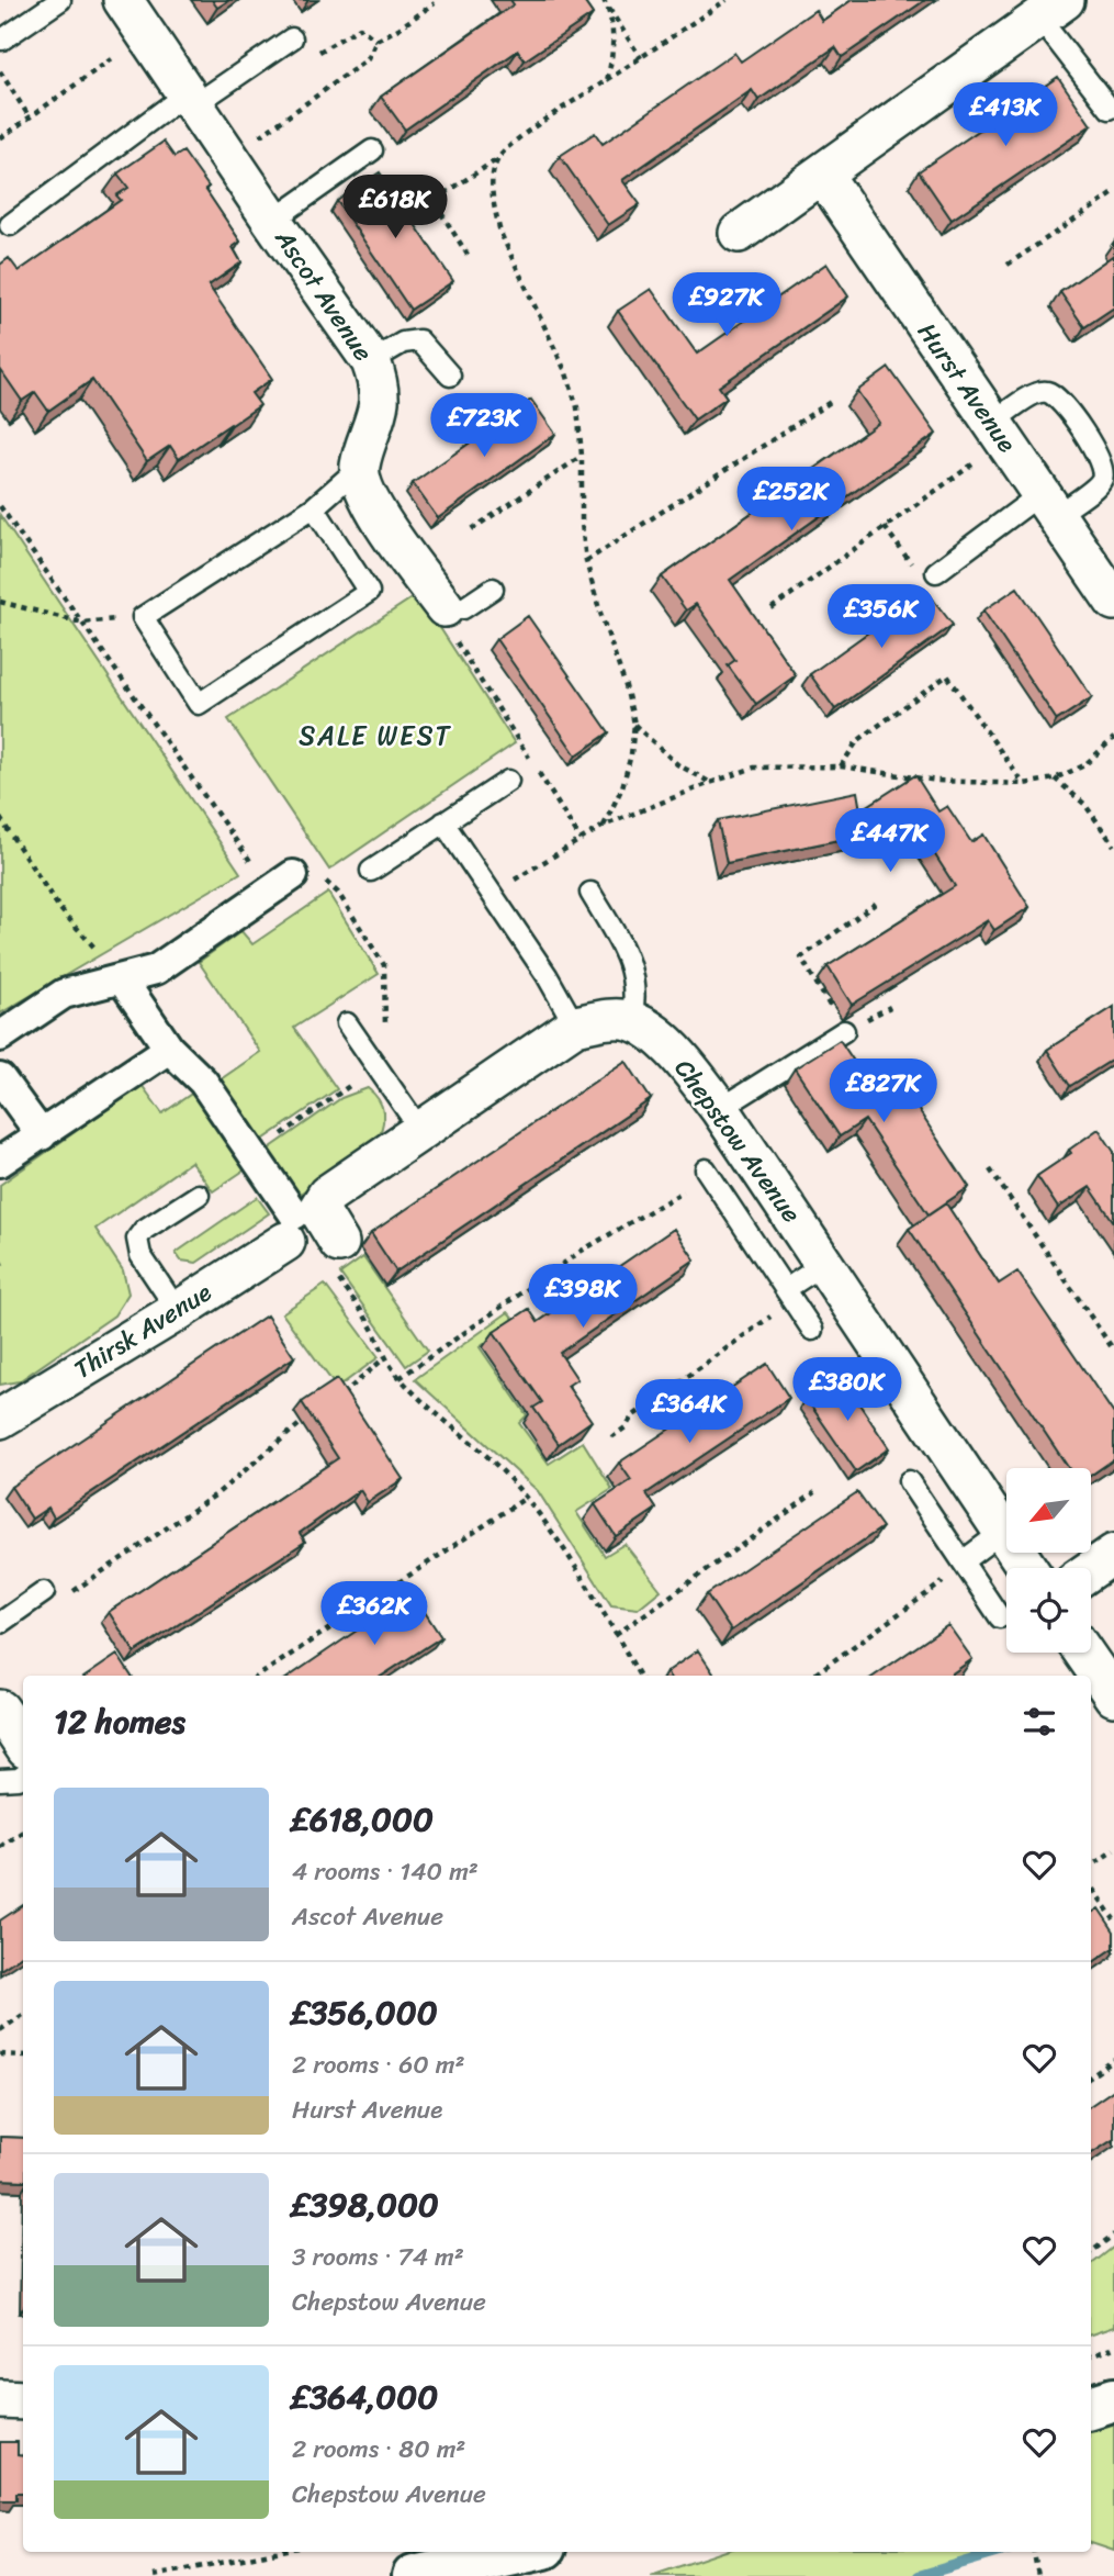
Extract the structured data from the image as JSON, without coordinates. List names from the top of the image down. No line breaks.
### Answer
{"streets":{"street":["Ascot Avenue","Hurst Avenue","Chepstow Avenue","Thirsk Avenue"]},"districts":["SALE WEST"],"north":"bottom left","page":{"price":["£413K","£618K","£927K","£723K","£252K","£356K","£447K","£827K","£398K","£380K","£364K","£362K"],"heading":"12 homes","list":[{"name":"£618,000","note":"4 rooms · 140 m² · Ascot Avenue"},{"name":"£356,000","note":"2 rooms · 60 m² · Hurst Avenue"},{"name":"£398,000","note":"3 rooms · 74 m² · Chepstow Avenue"},{"name":"£364,000","note":"2 rooms · 80 m² · Chepstow Avenue"}]}}
